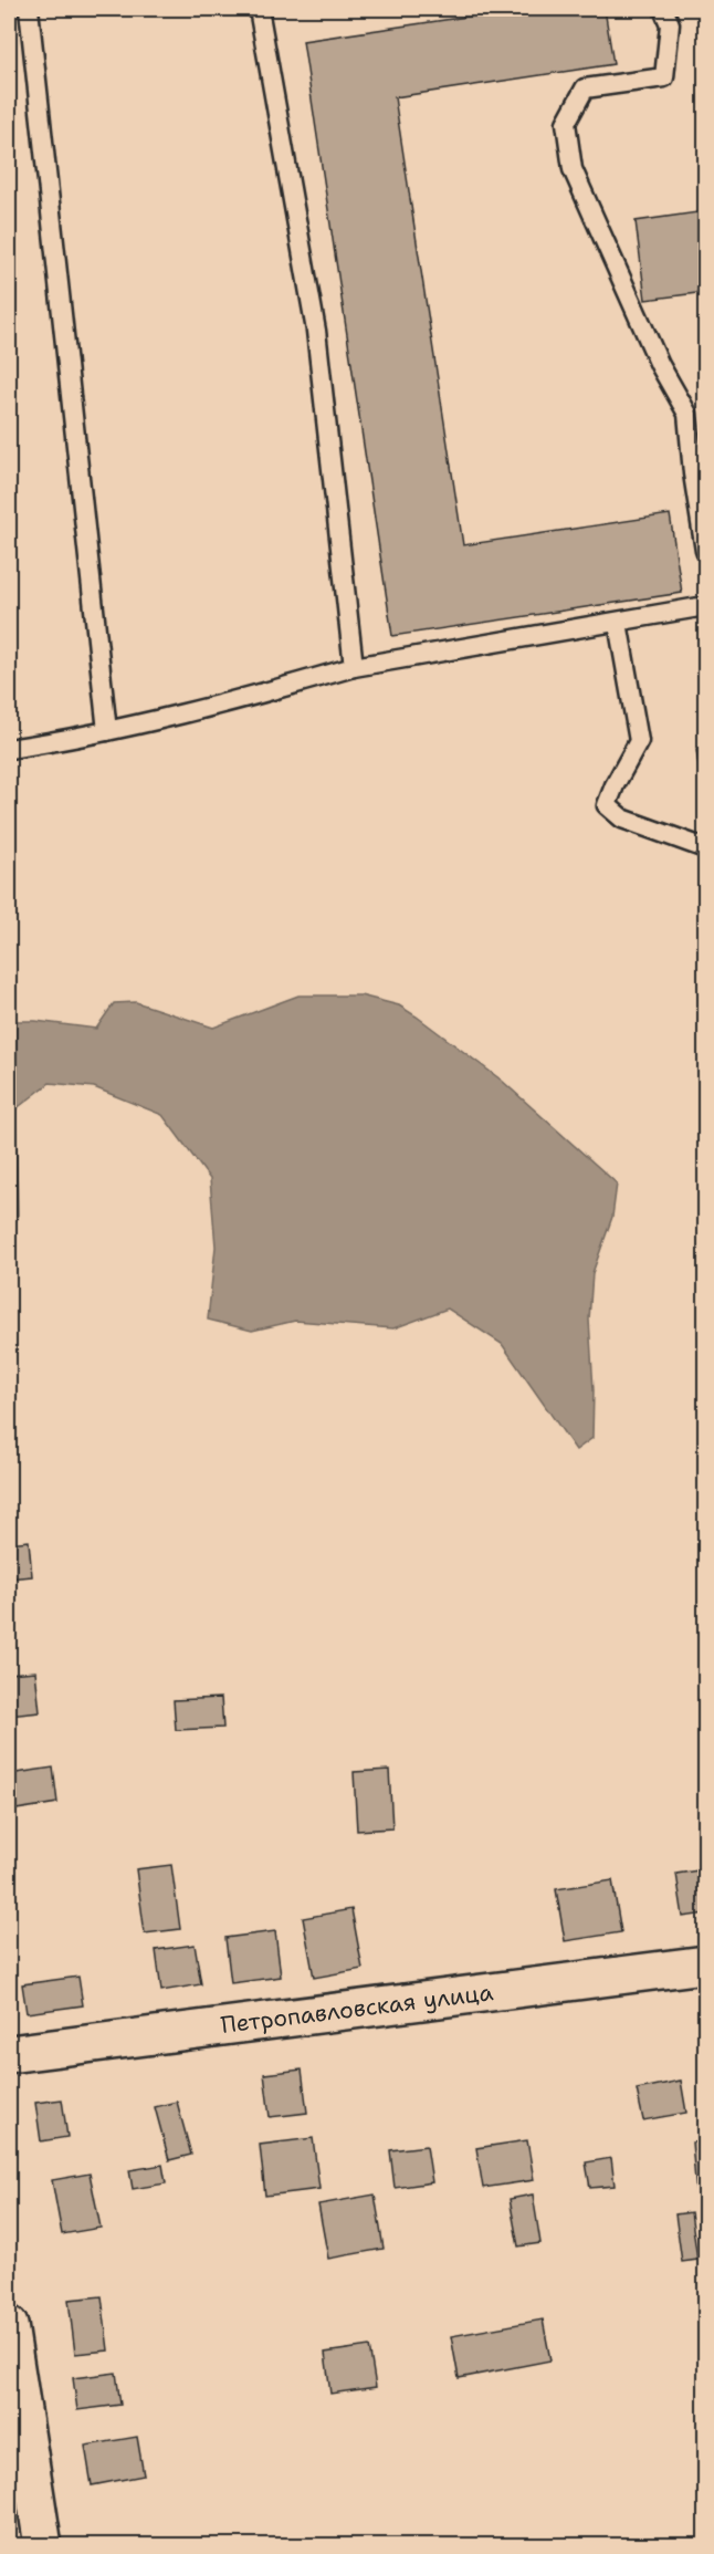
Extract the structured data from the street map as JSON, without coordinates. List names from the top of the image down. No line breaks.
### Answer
{"streets":{"street":["Петропавловская улица"]}}
